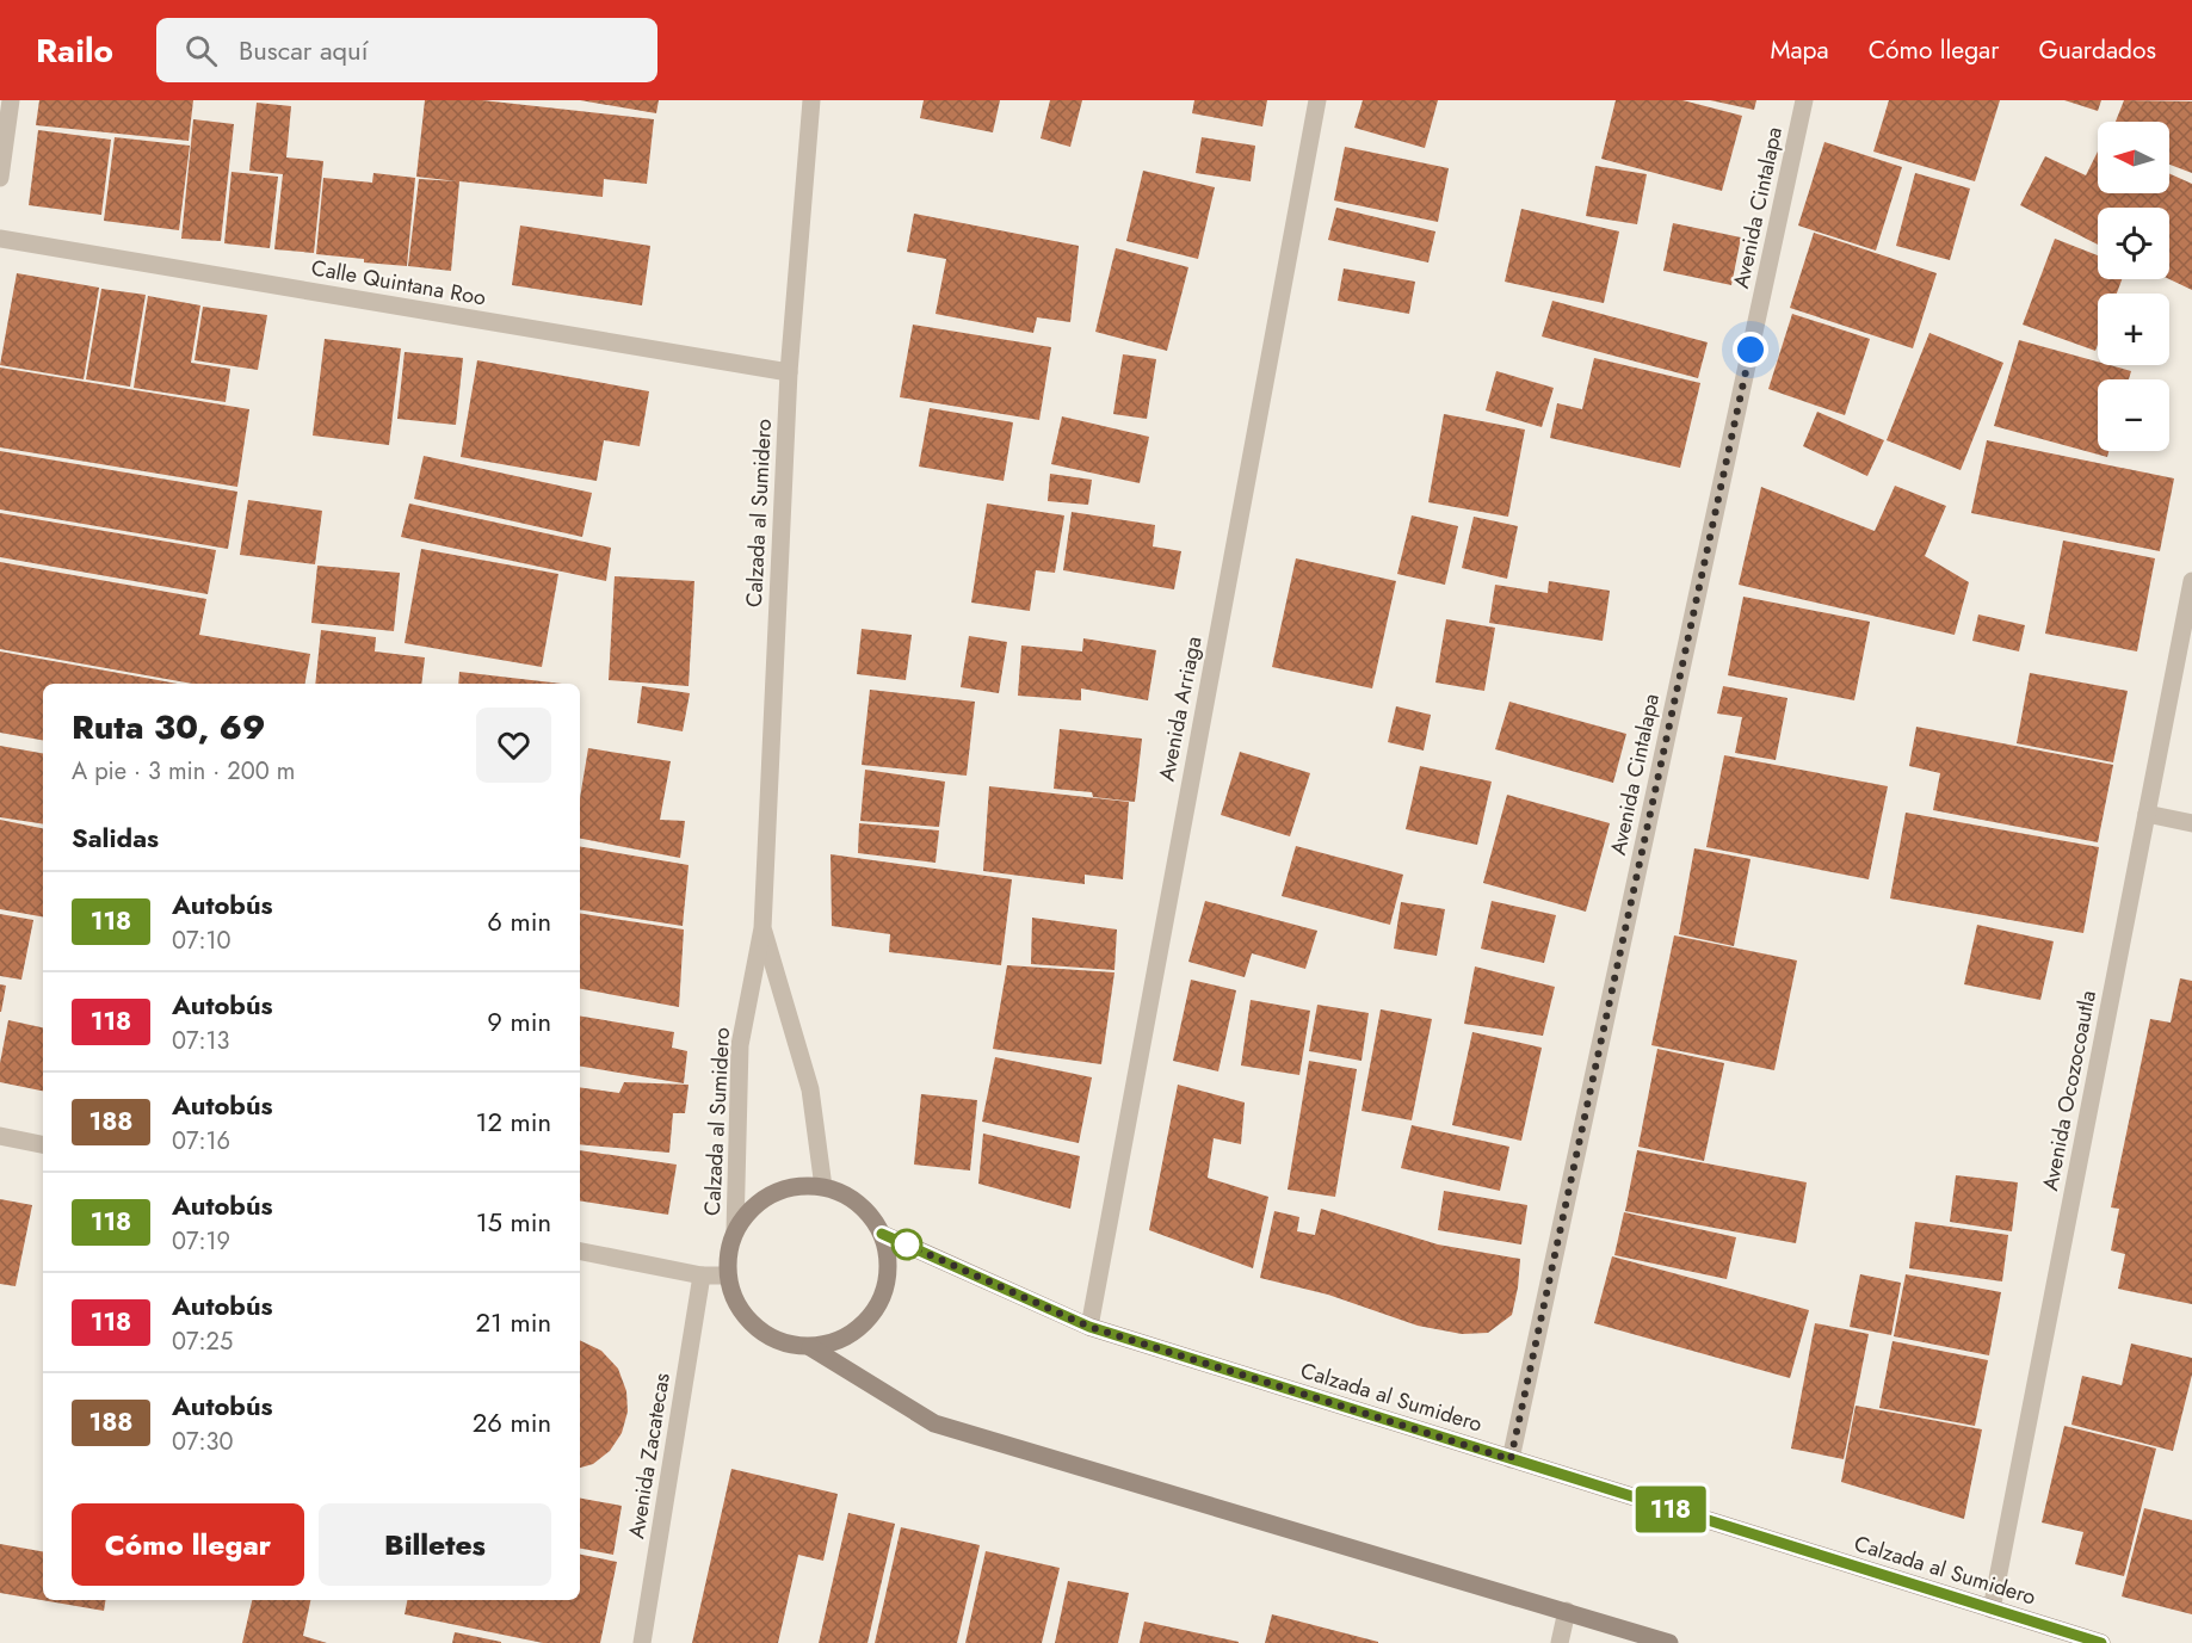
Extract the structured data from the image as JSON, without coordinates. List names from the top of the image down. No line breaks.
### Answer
{"streets":{"main road":["Calzada al Sumidero"],"street":["Avenida Cintalapa","Calle Quintana Roo","Avenida Arriaga","Avenida Ocozocoautla","Avenida Zacatecas"]},"crossings":[["Avenida Cintalapa","Calzada al Sumidero"],["Calle Quintana Roo","Calzada al Sumidero"],["Calzada al Sumidero","Avenida Arriaga"],["Calzada al Sumidero","Avenida Ocozocoautla"]],"lines":["bus line 118"],"north":"left","page":{"header":"Railo","search":"Buscar aquí","nav":["Mapa","Cómo llegar","Guardados"],"on_map":"118","map_buttons":["+","−"],"heading":[["Ruta 30, 69","A pie · 3 min · 200 m"],"Salidas"],"list":[{"mark":"118","name":"Autobús","note":"07:10","value":"6 min"},{"mark":"118","name":"Autobús","note":"07:13","value":"9 min"},{"mark":"188","name":"Autobús","note":"07:16","value":"12 min"},{"mark":"118","name":"Autobús","note":"07:19","value":"15 min"},{"mark":"118","name":"Autobús","note":"07:25","value":"21 min"},{"mark":"188","name":"Autobús","note":"07:30","value":"26 min"}],"buttons":["Cómo llegar","Billetes"]}}
